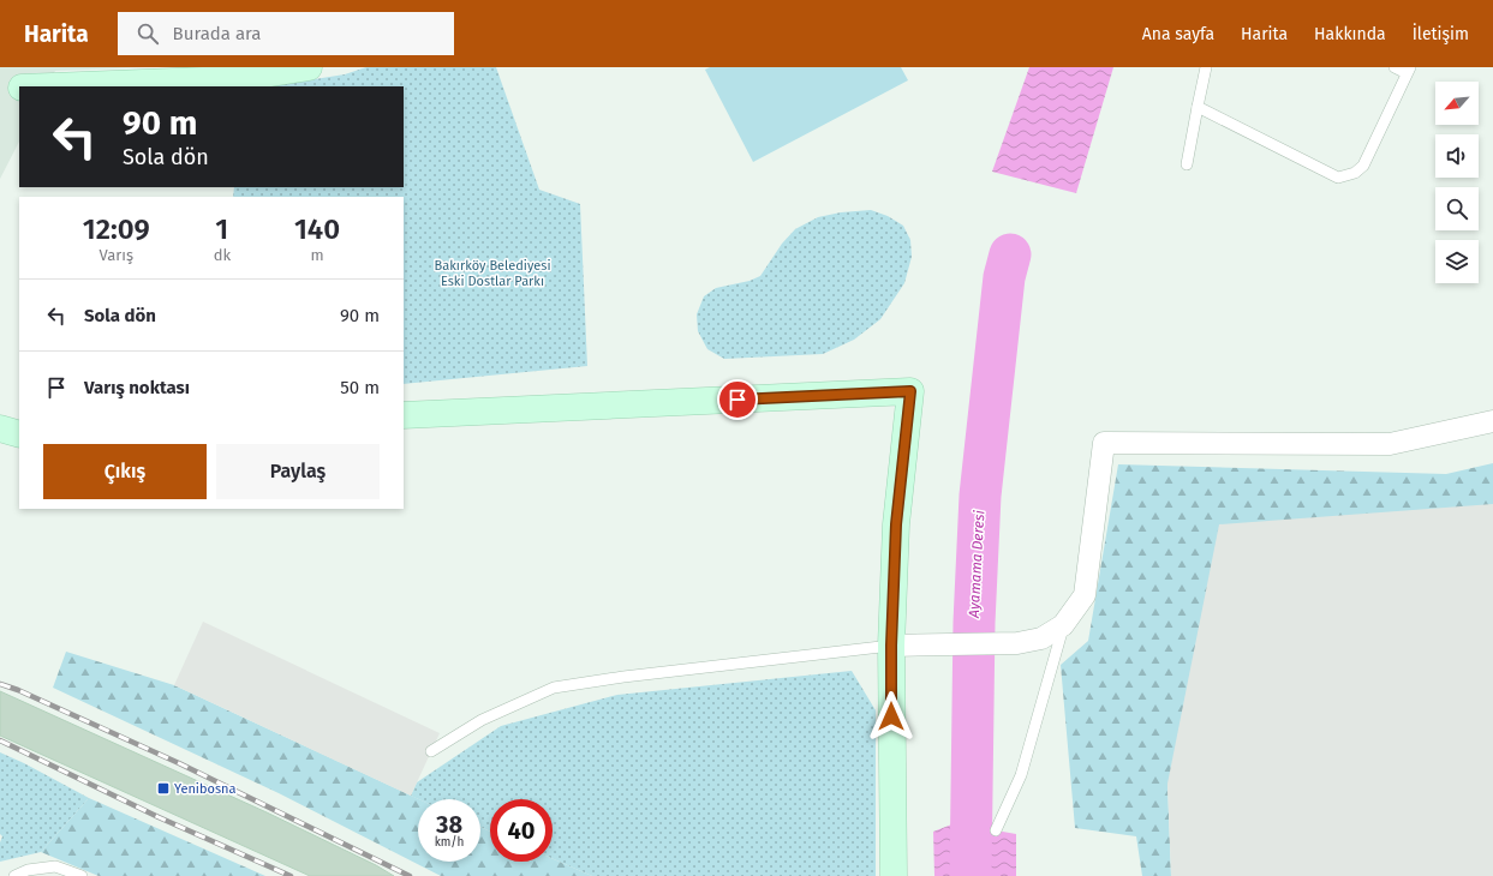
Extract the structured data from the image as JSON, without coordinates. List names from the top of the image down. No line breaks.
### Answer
{"water":["Ayamama Deresi"],"parks":["Bakırköy Belediyesi Eski Dostlar Parkı"],"places":{"transit":["Yenibosna"]},"north":"bottom left","page":{"header":"Harita","search":"Burada ara","nav":["Ana sayfa","Harita","Hakkında","İletişim"],"turn":["90 m","Sola dön"],"eta":["12:09","Varış","1","dk","140","m"],"list":[{"name":"Sola dön","value":"90 m"},{"name":"Varış noktası","value":"50 m"}],"buttons":["Çıkış","Paylaş"],"speed":"38 km/h","limit":"40"}}
